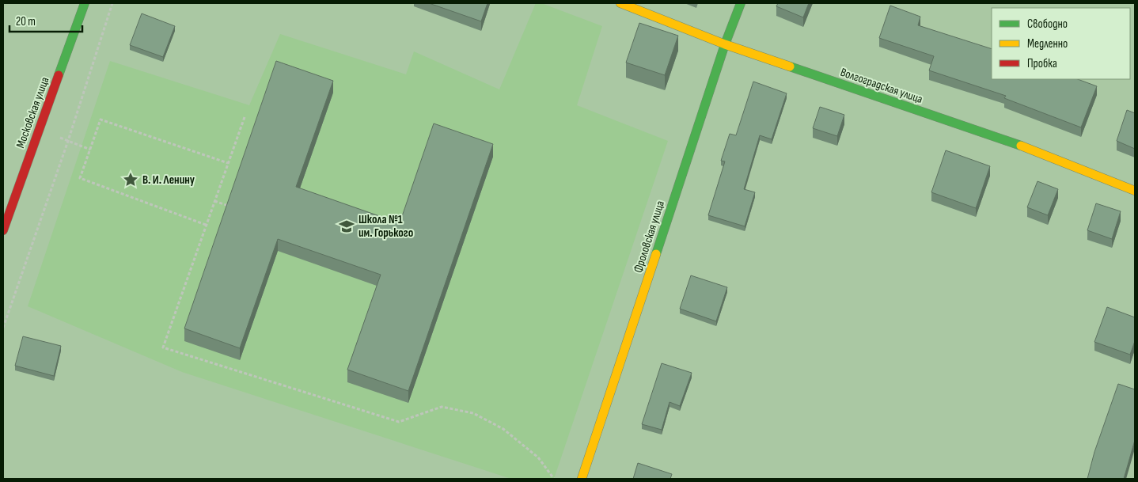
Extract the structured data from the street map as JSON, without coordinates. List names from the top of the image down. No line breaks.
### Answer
{"streets":{"street":["Волгоградская улица","Московская улица","Фроловская улица"]},"crossings":[["Волгоградская улица","Фроловская улица"]],"places":{"place":["В. И. Ленину"],"school or university":["Школа №1 им. Горького"]},"legend":["Свободно","Медленно","Пробка"],"scale_bar":"20 m"}
